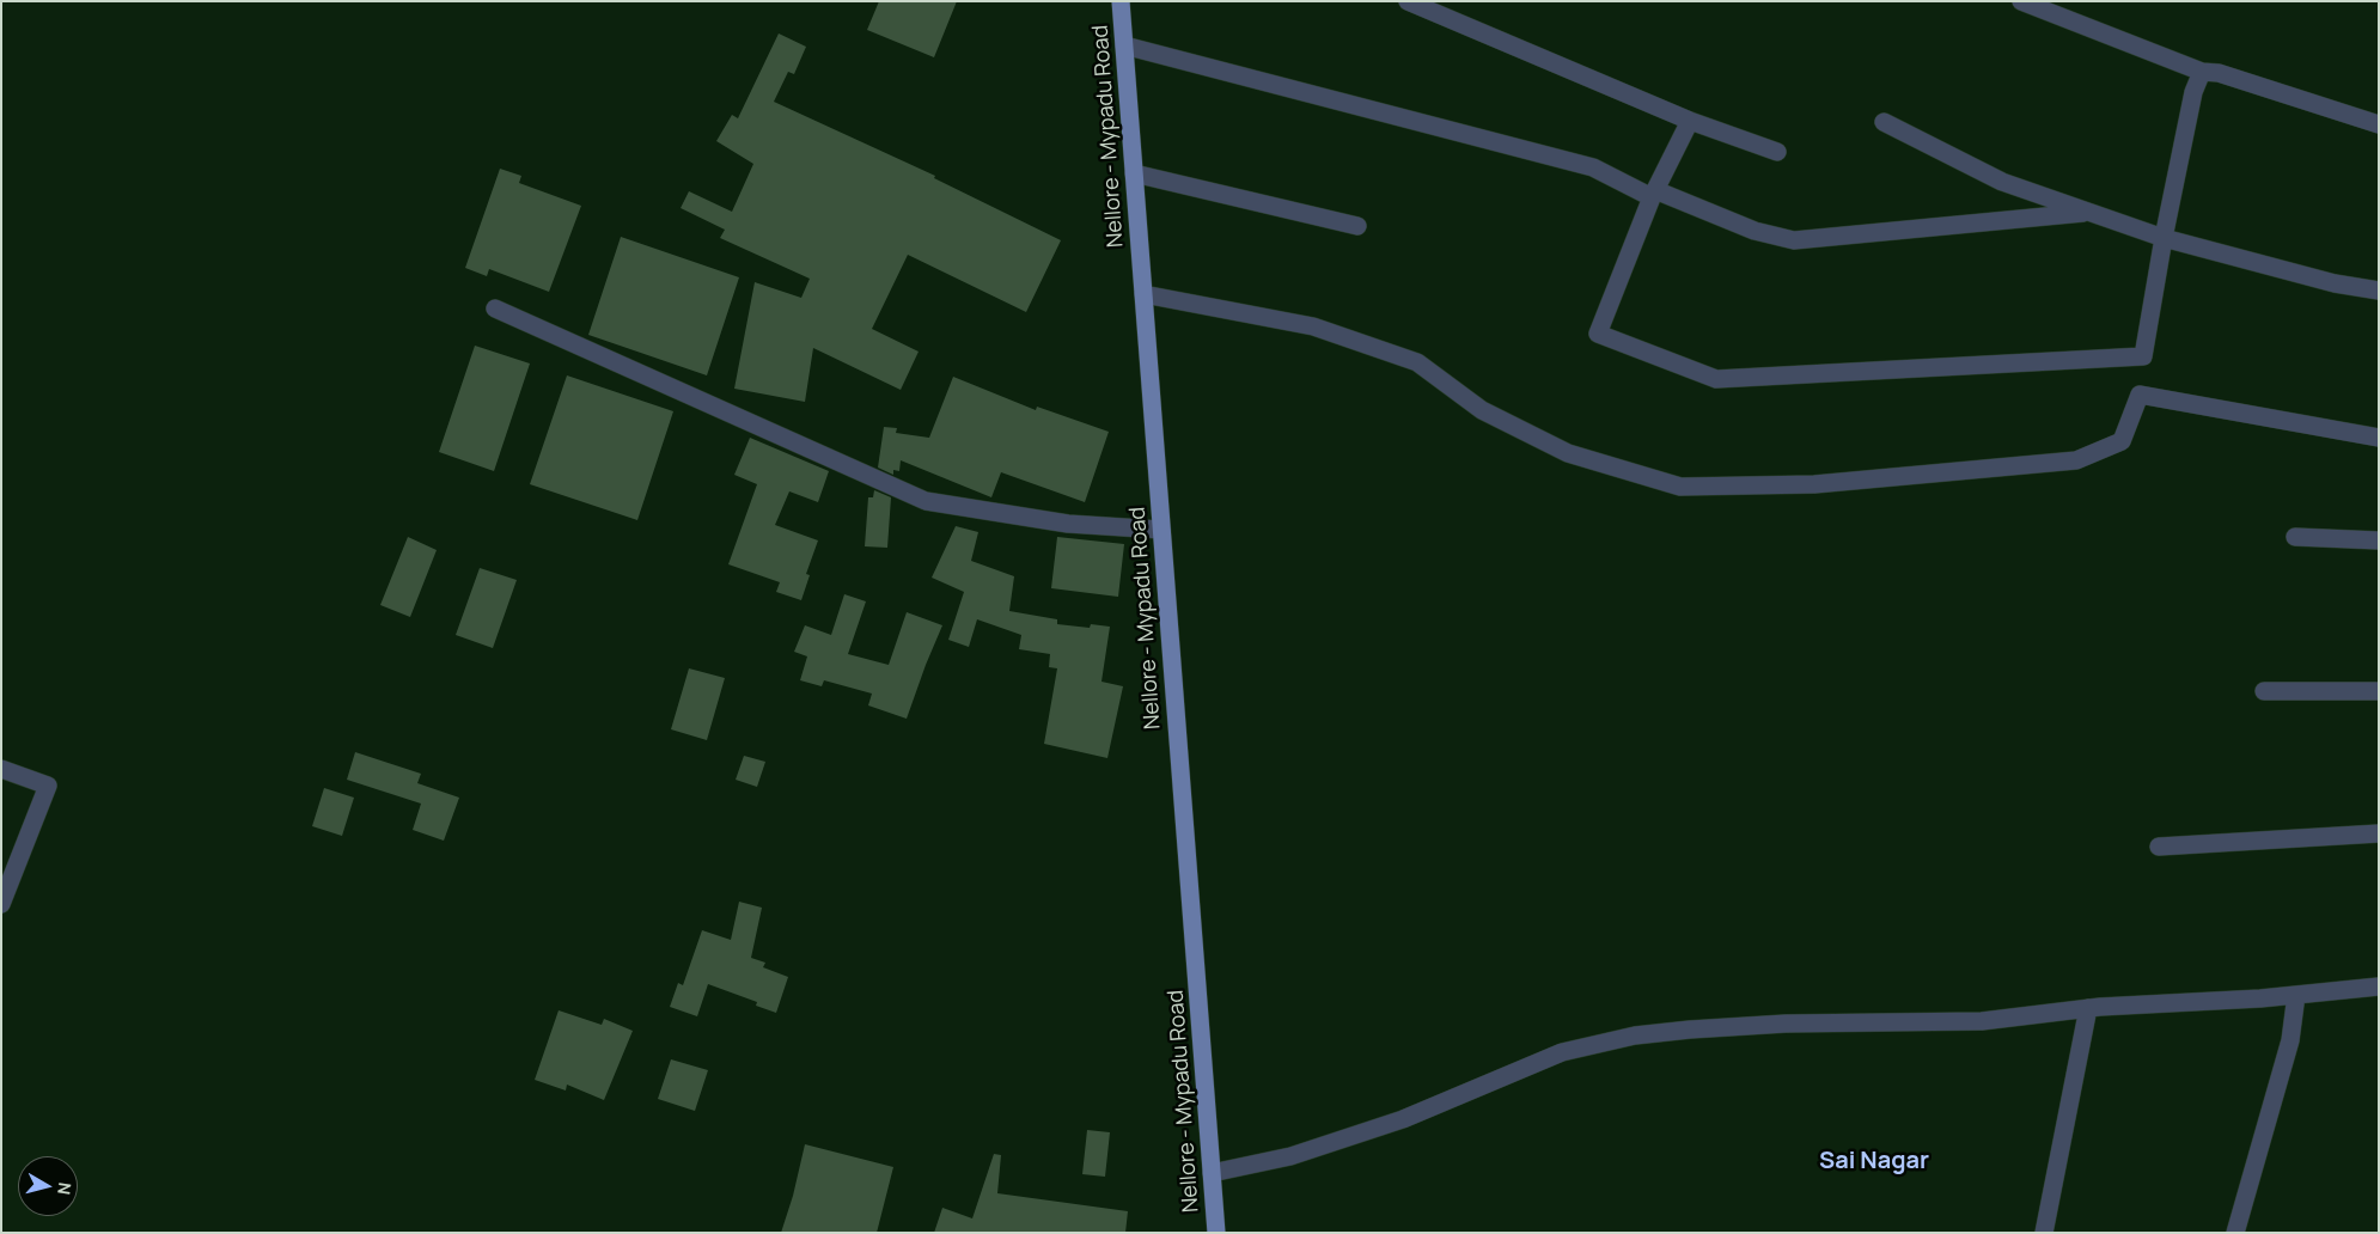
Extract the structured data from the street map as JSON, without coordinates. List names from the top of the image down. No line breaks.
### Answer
{"streets":{"main road":["Nellore - Mypadu Road"]},"districts":["Sai Nagar"],"north":"right"}
